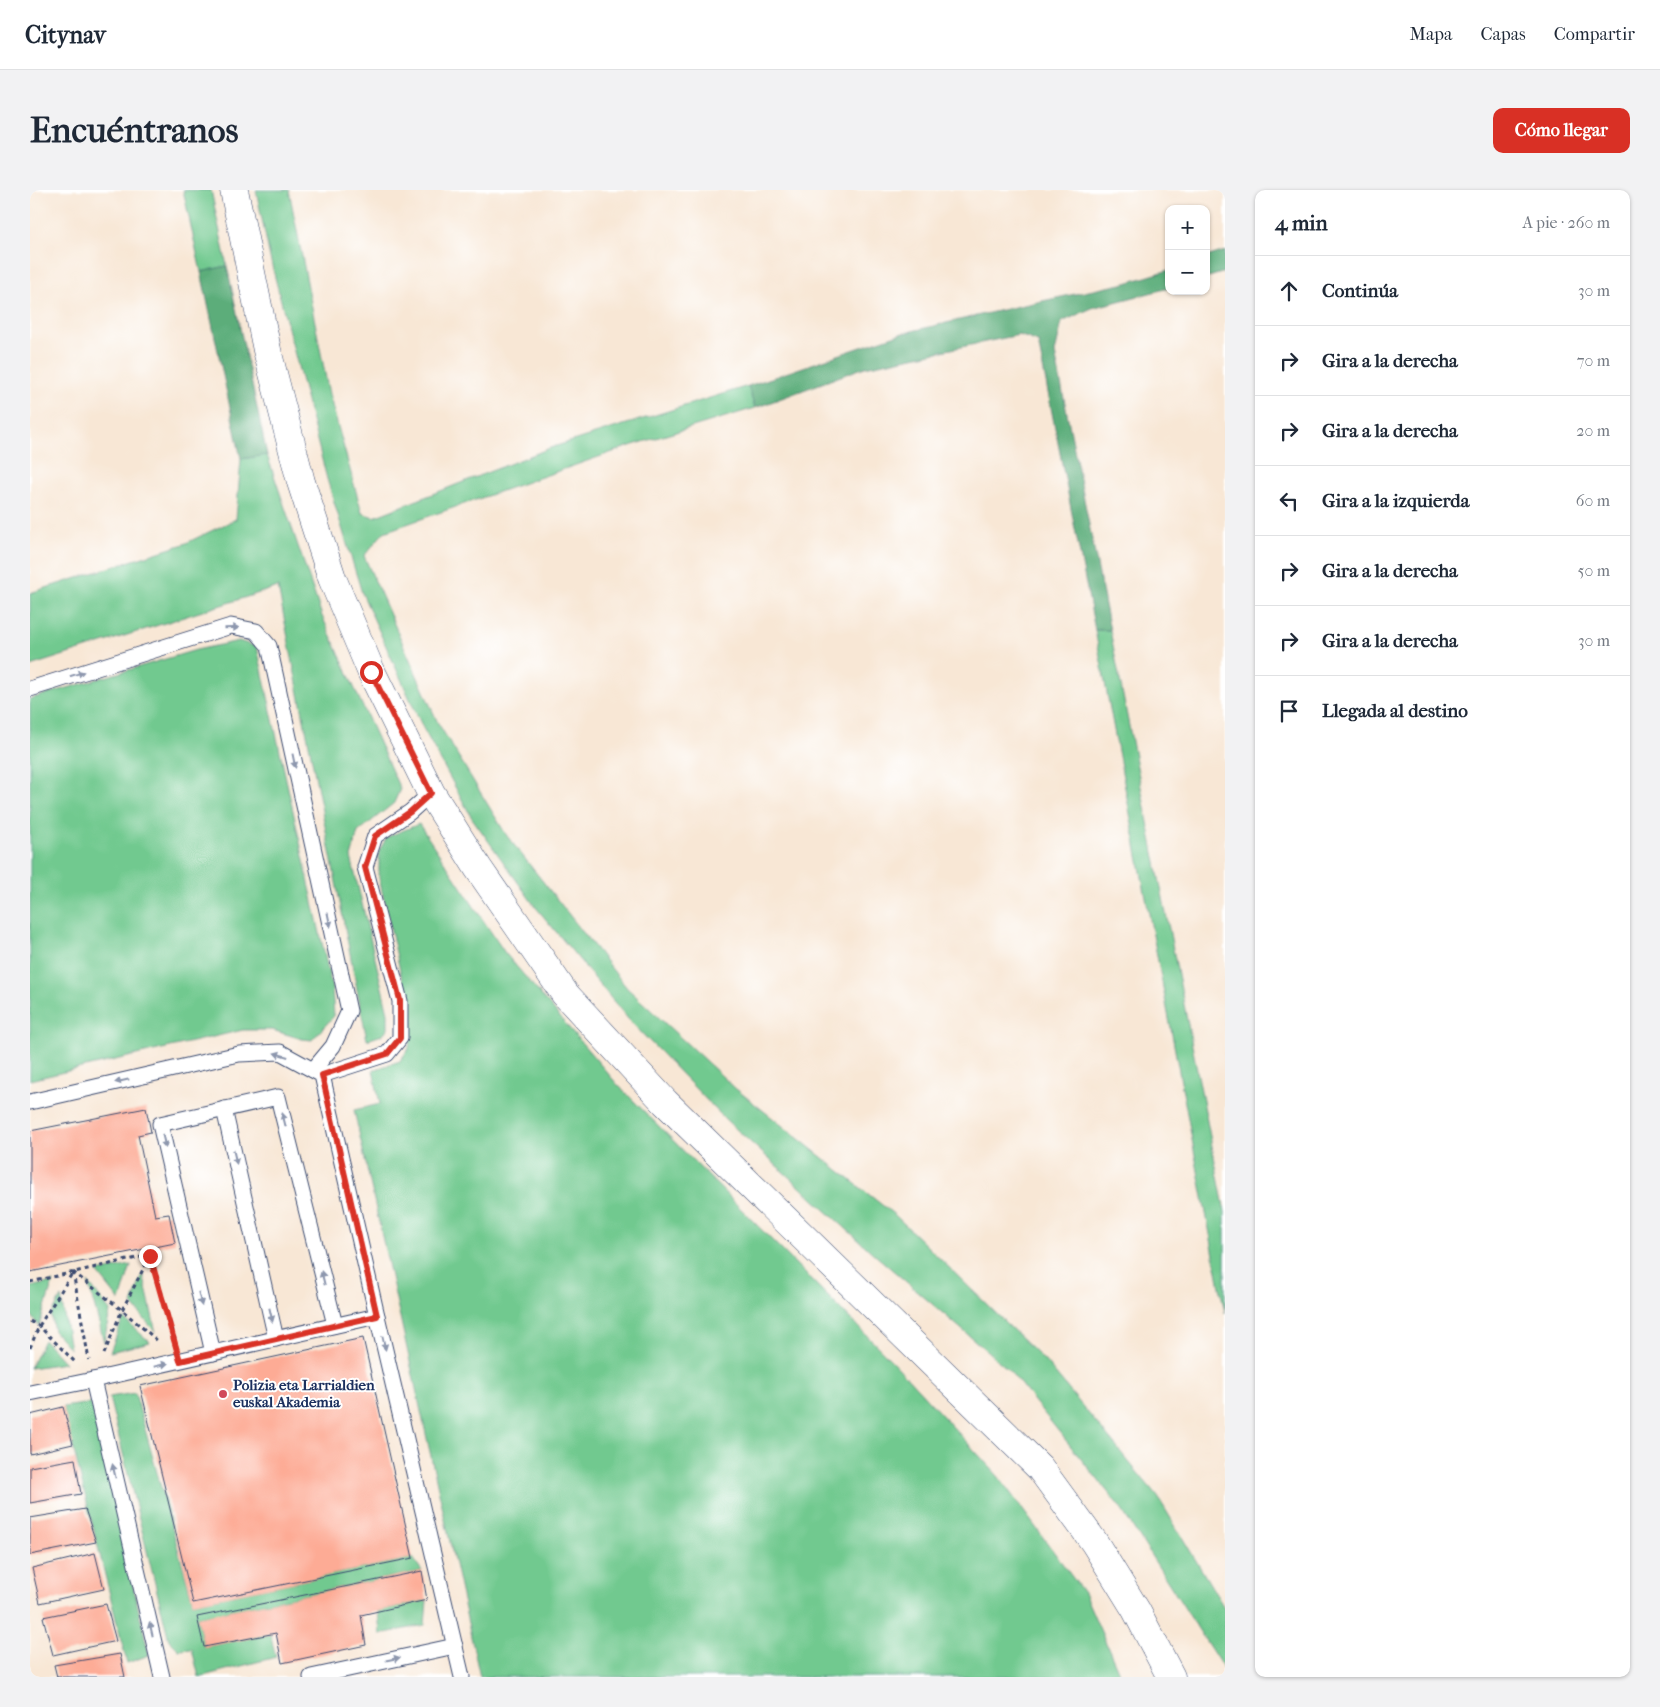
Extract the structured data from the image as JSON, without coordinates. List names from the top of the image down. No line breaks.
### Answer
{"places":["Polizia eta Larrialdien euskal Akademia"],"page":{"header":"Citynav","nav":["Mapa","Capas","Compartir"],"buttons":"Cómo llegar","title":"Encuéntranos","heading":["4 min","A pie · 260 m"],"map_buttons":["+","−"],"list":[["Continúa","30 m"],["Gira a la derecha","70 m"],["Gira a la derecha","20 m"],["Gira a la izquierda","60 m"],["Gira a la derecha","50 m"],["Gira a la derecha","30 m"],"Llegada al destino"]}}
